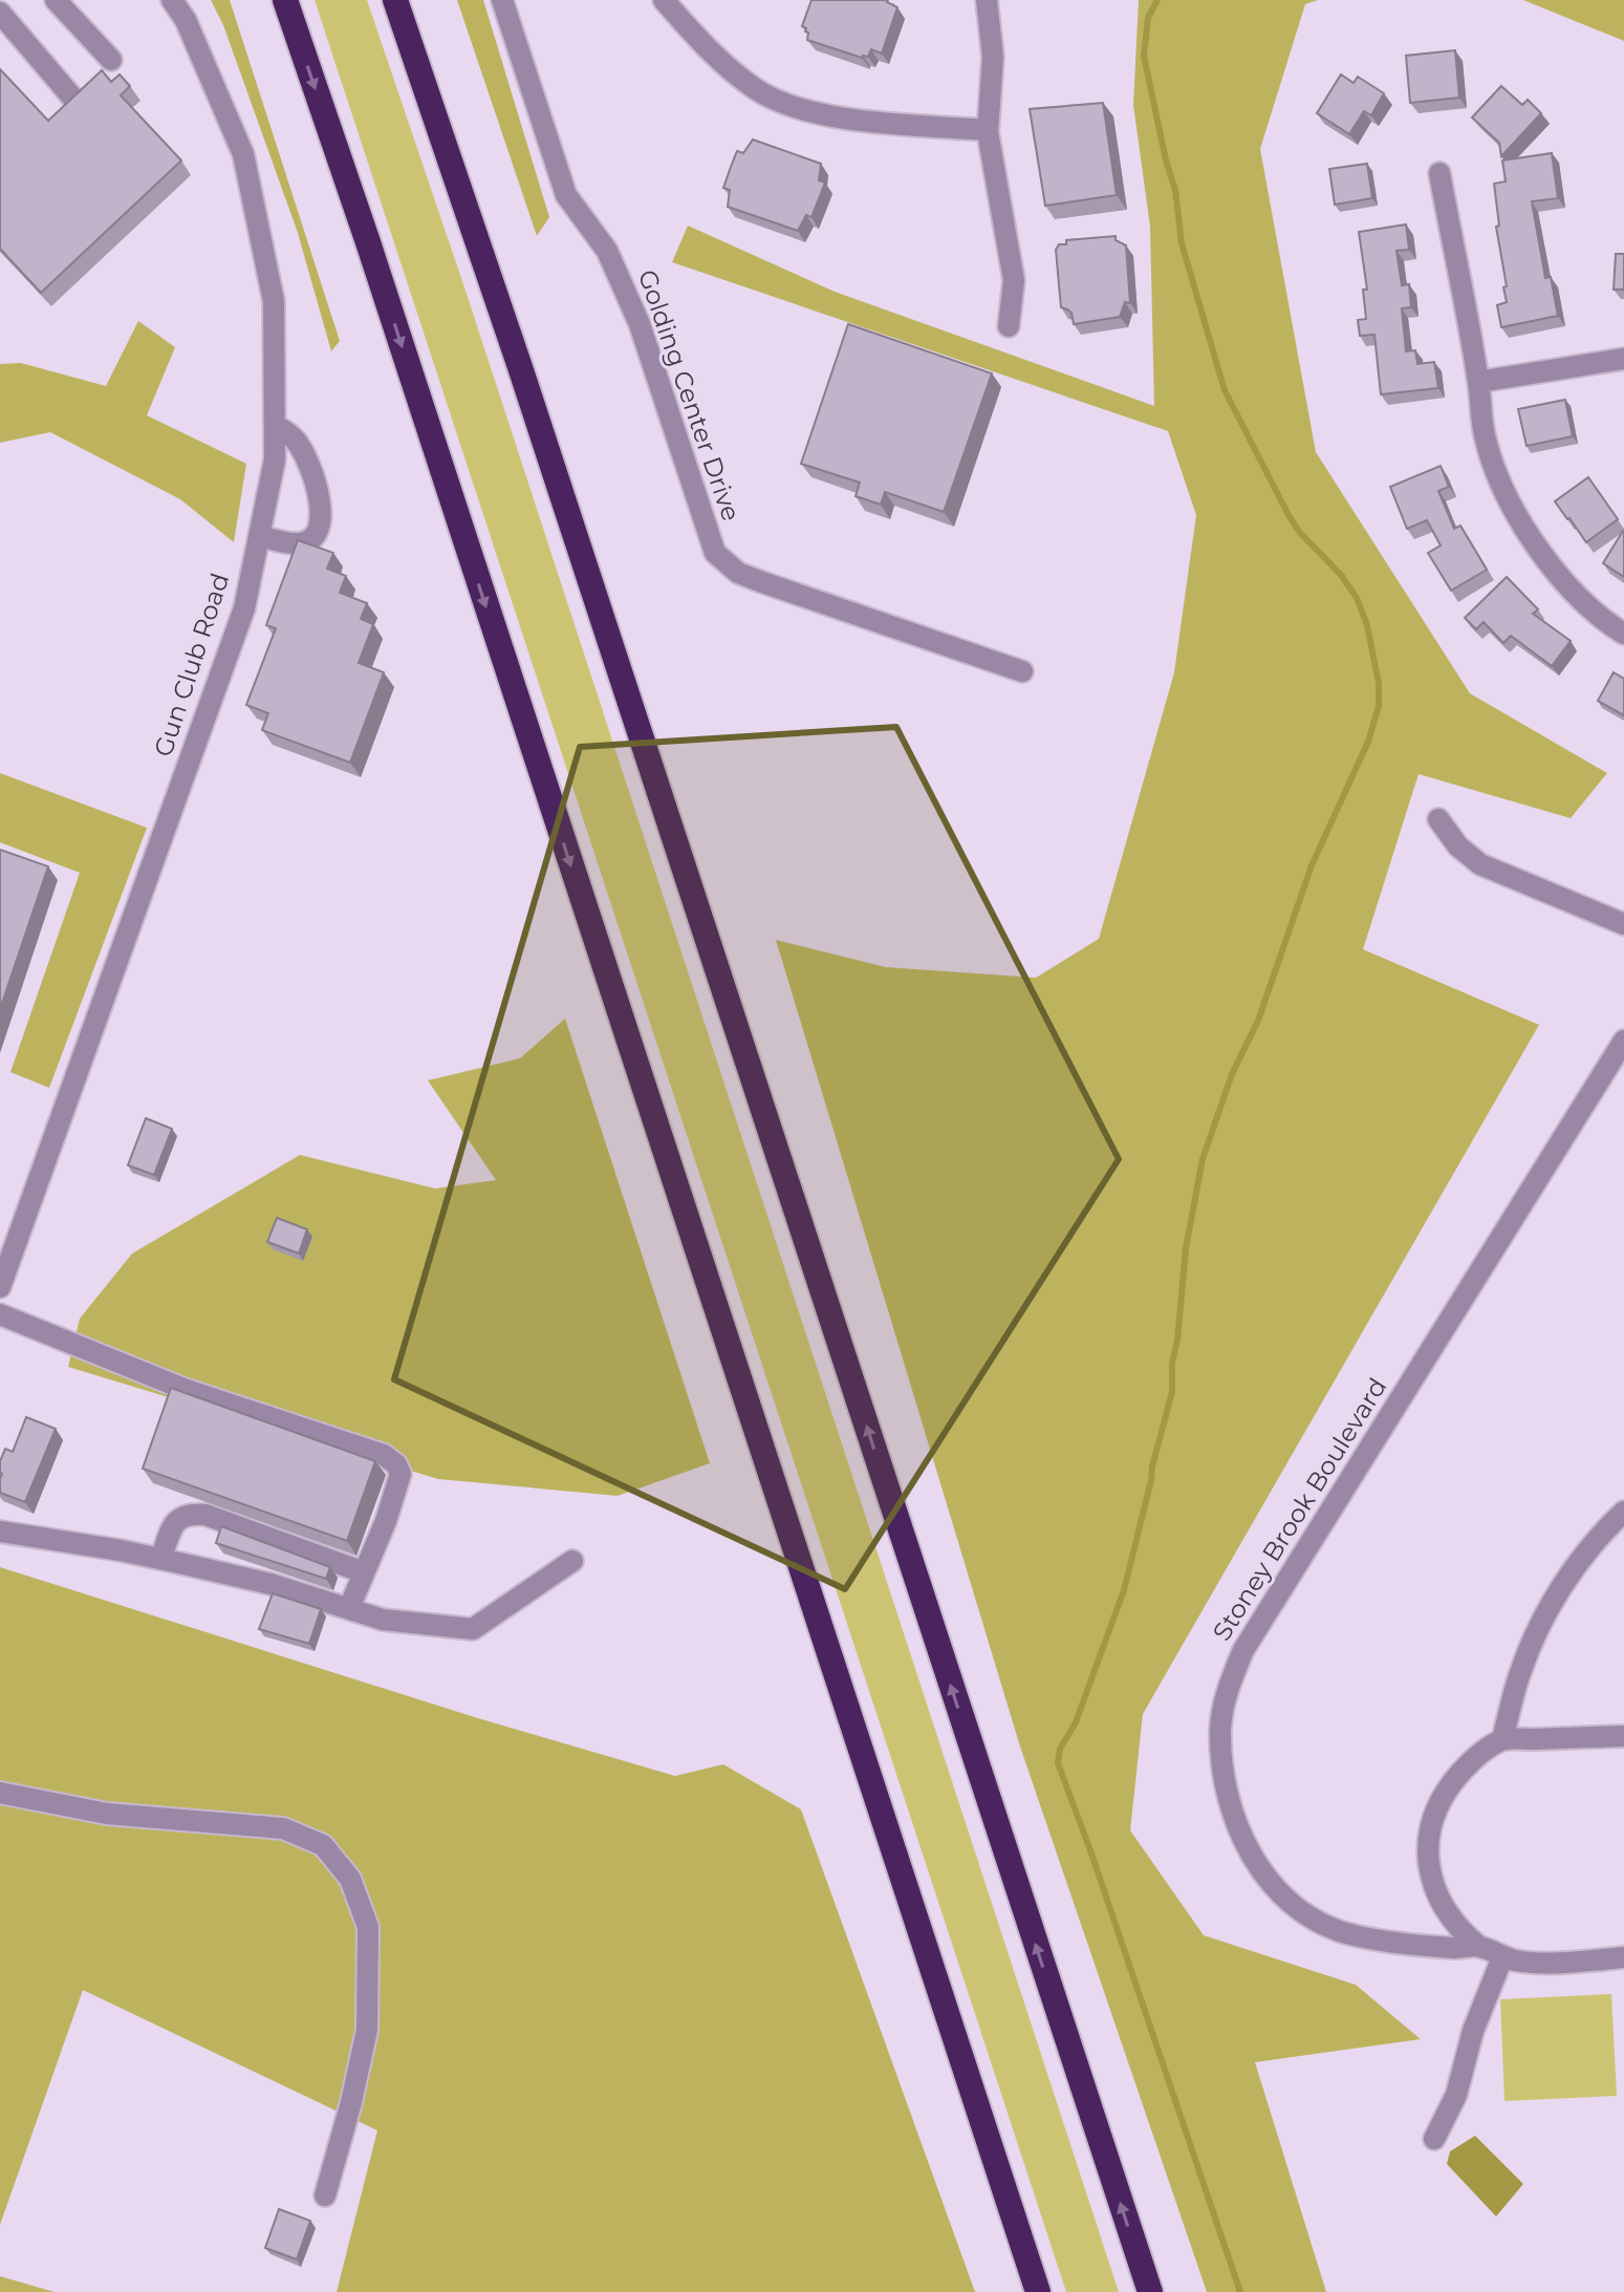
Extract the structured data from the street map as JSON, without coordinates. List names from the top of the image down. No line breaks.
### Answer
{"streets":{"street":["Golding Center Drive","Gun Club Road","Stoney Brook Boulevard"]}}
